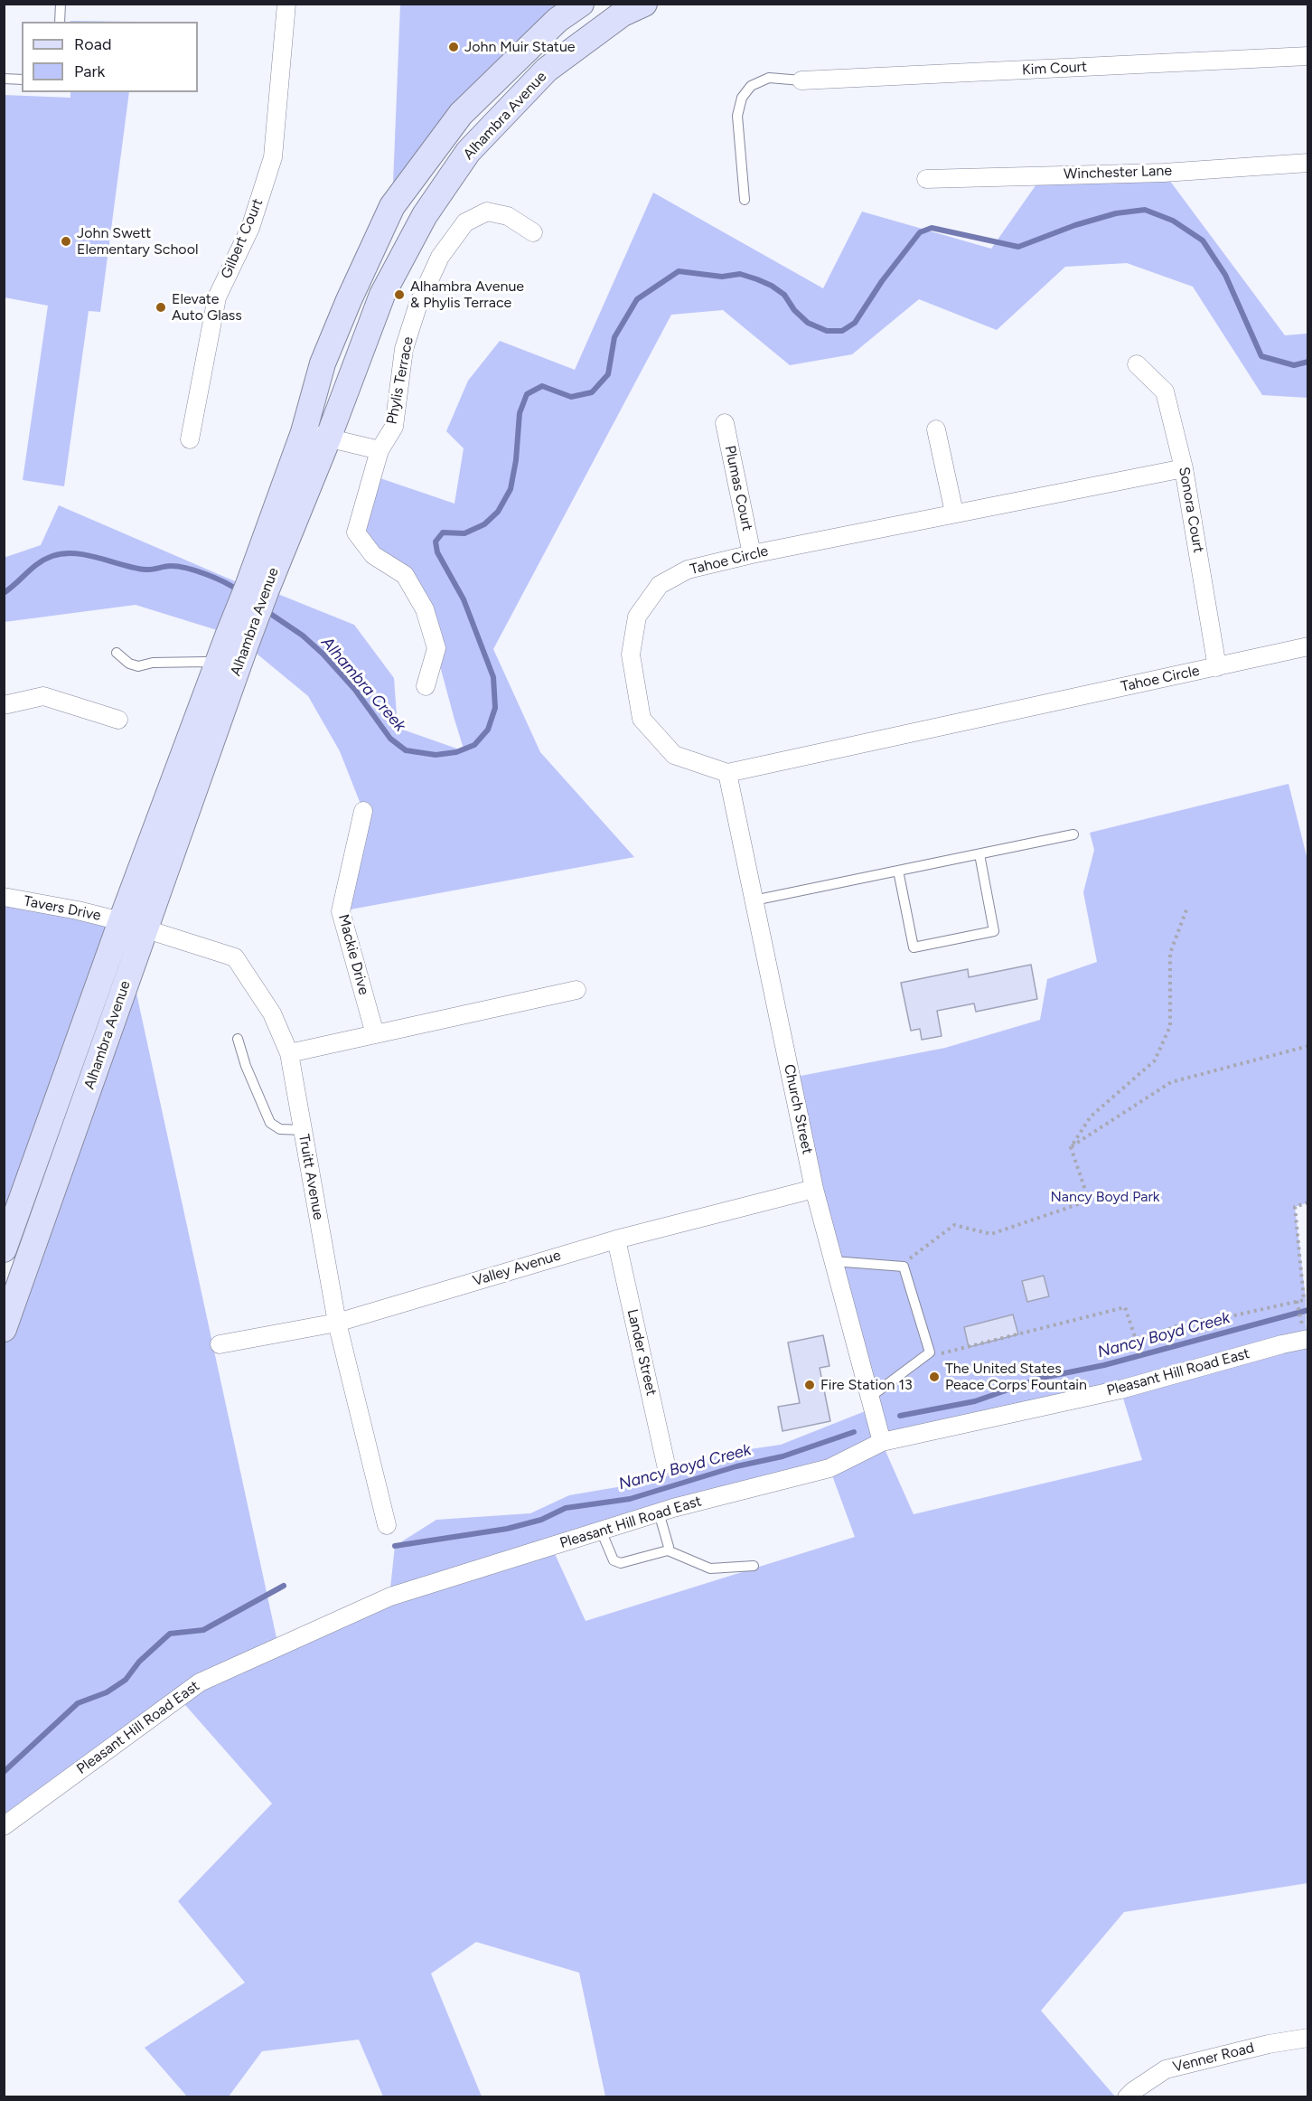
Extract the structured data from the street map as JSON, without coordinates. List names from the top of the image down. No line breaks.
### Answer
{"streets":{"main road":["Alhambra Avenue"],"street":["Kim Court","Winchester Lane","Gilbert Court","Phylis Terrace","Plumas Court","Sonora Court","Tahoe Circle","Tavers Drive","Mackie Drive","Church Street","Truitt Avenue","Valley Avenue","Lander Street","Pleasant Hill Road East","Venner Road"]},"crossings":[["Alhambra Avenue","Tavers Drive"],["Alhambra Avenue","Truitt Avenue"],["Plumas Court","Tahoe Circle"],["Sonora Court","Tahoe Circle"],["Tahoe Circle","Church Street"],["Tavers Drive","Truitt Avenue"],["Church Street","Valley Avenue"],["Church Street","Pleasant Hill Road East"],["Truitt Avenue","Valley Avenue"],["Valley Avenue","Lander Street"]],"water":["Alhambra Creek","Nancy Boyd Creek"],"parks":["Nancy Boyd Park"],"places":["John Muir Statue","John Swett Elementary School","Alhambra Avenue & Phylis Terrace","Elevate Auto Glass","The United States Peace Corps Fountain","Fire Station 13"],"legend":["Road","Park"]}
